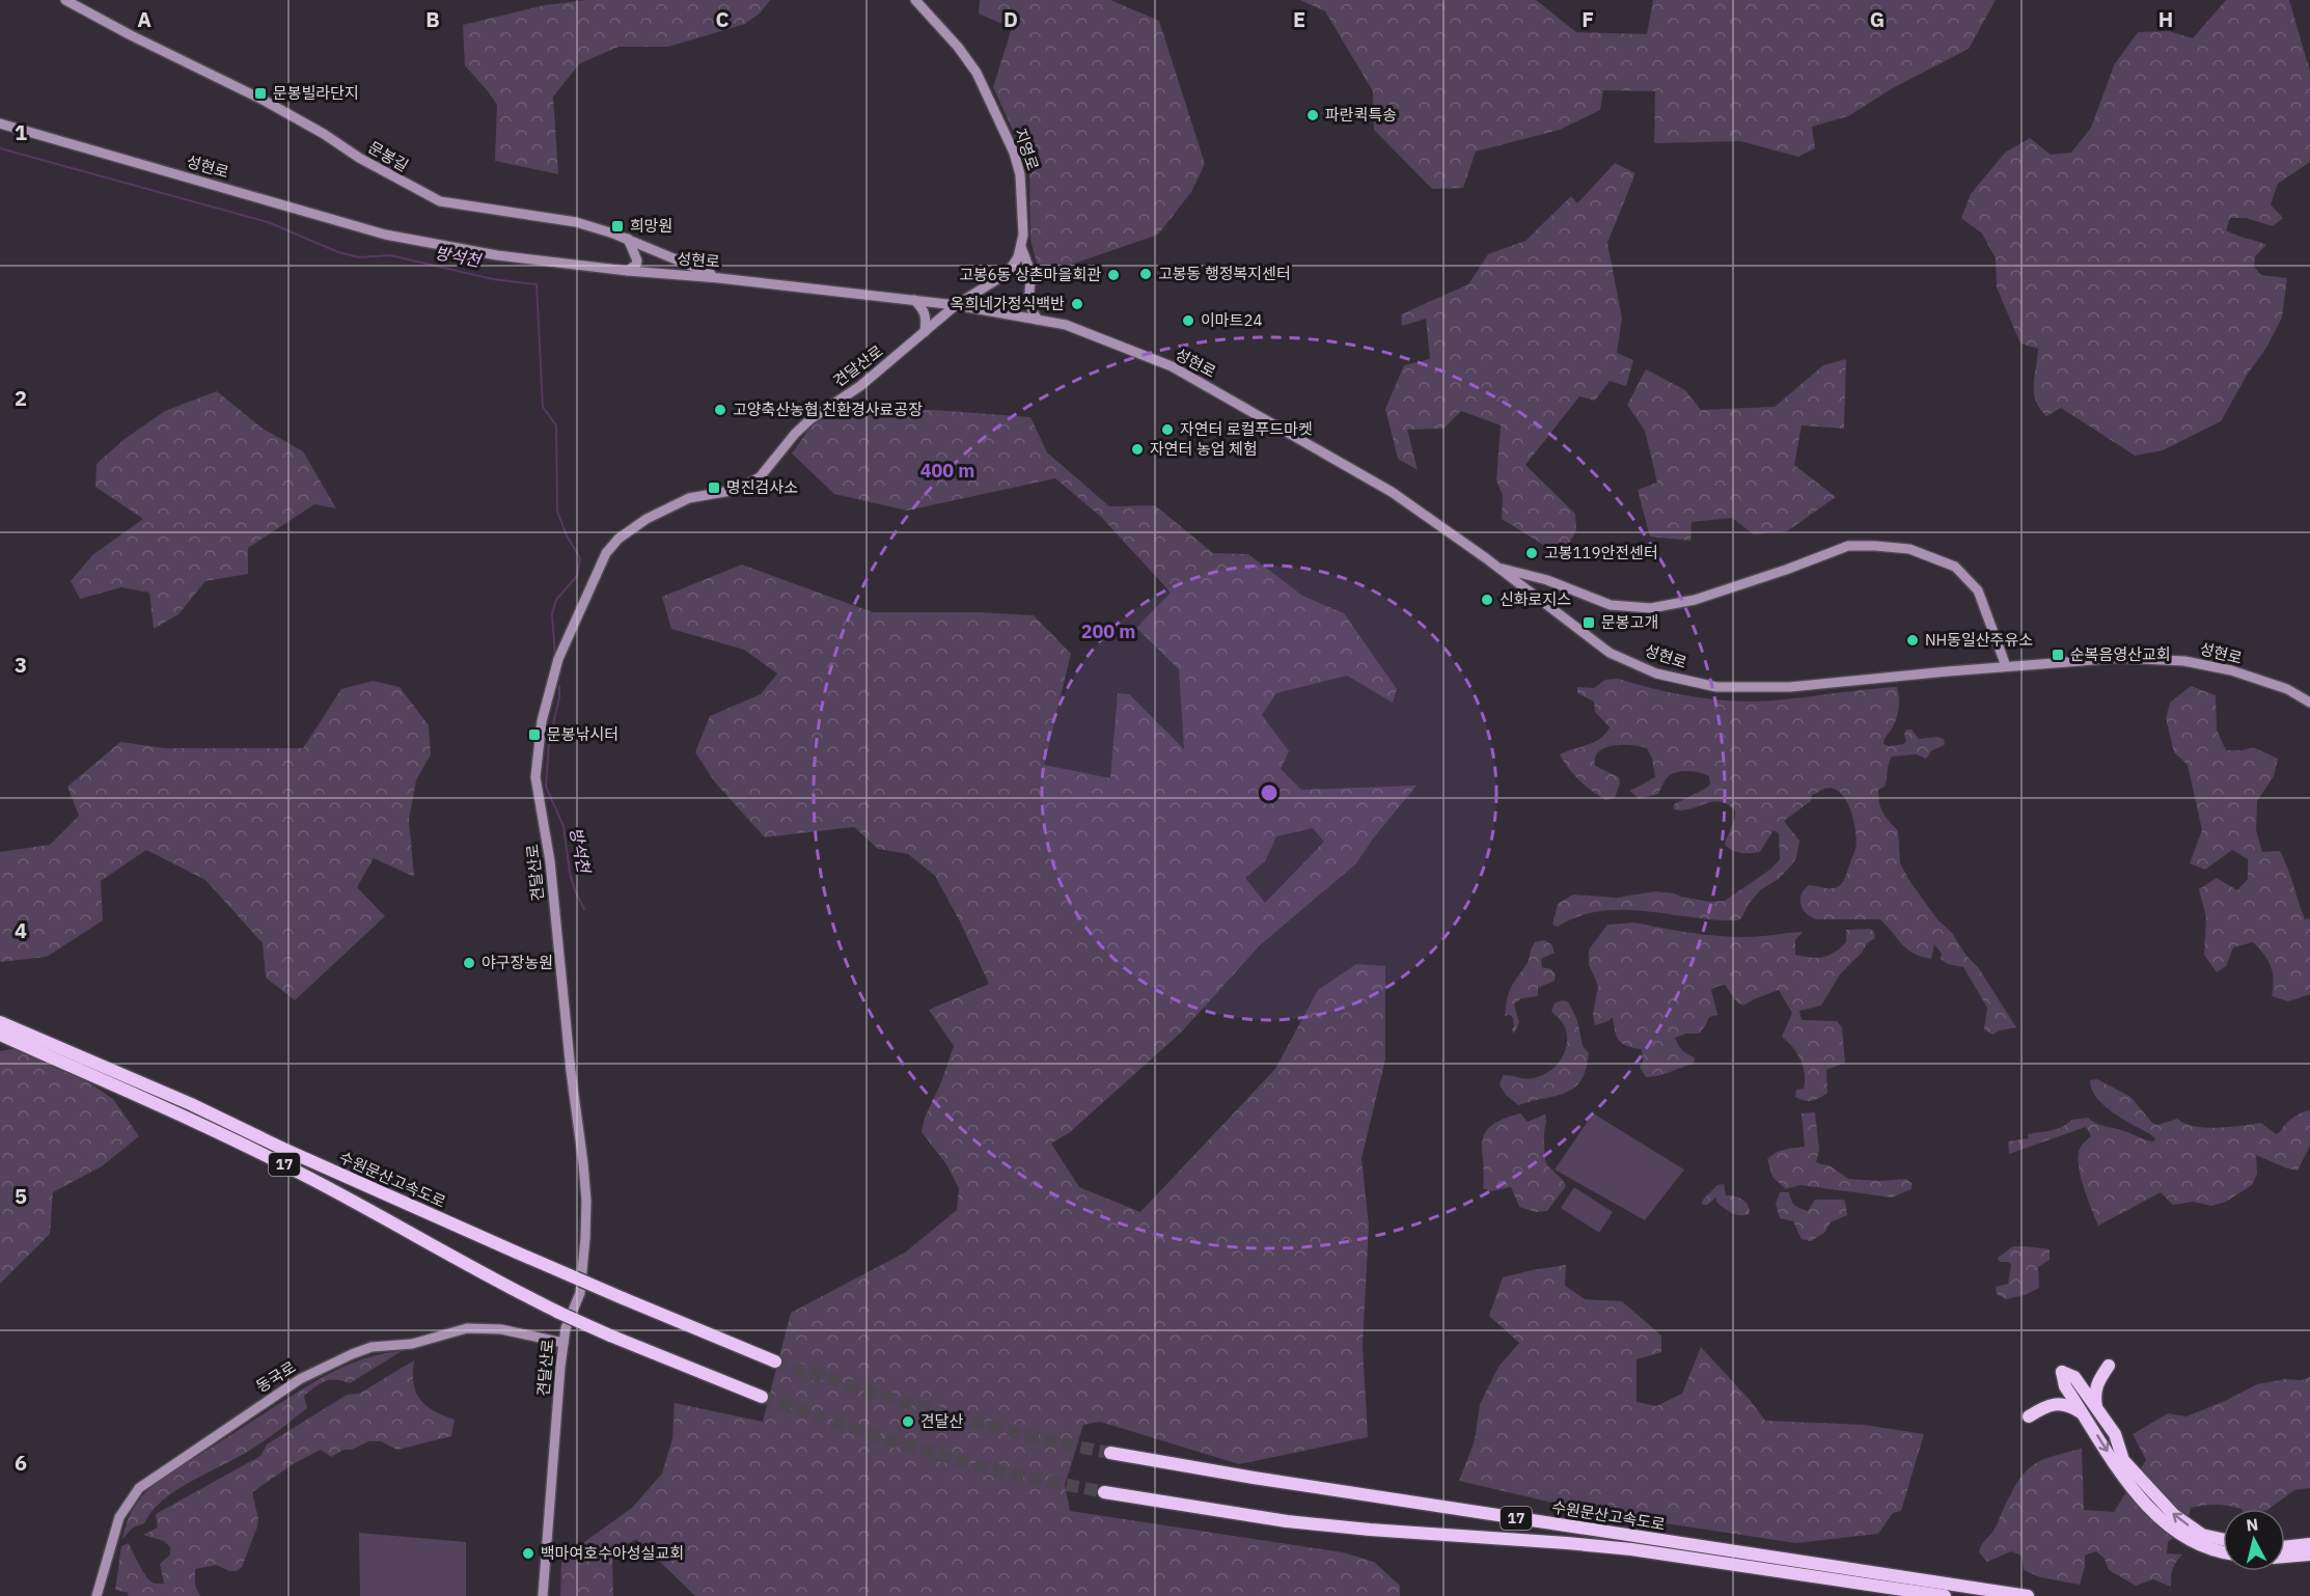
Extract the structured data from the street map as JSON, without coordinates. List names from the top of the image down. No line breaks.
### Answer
{"streets":{"highway":["17","수원문산고속도로"],"street":["지영로","문봉길","성현로","견달산로","동국로"]},"crossings":[["지영로","성현로"],["지영로","견달산로"],["문봉길","성현로"],["성현로","견달산로"],["견달산로","동국로"]],"water":["방석천"],"places":{"transit":["문봉빌라단지","희망원","명진검사소","문봉고개","순복음영산교회","문봉낚시터"],"other":["파란퀵특송","고봉동 행정복지센터","고봉6동 상촌마을회관","옥희네가정식백반","이마트24","고양축산농협 친환경사료공장","자연터 로컬푸드마켓","자연터 농업 체험","고봉119안전센터","신화로지스","NH동일산주유소","야구장농원","견달산","백마여호수아성실교회"]},"north":"top","grid":{"columns":["A","B","C","D","E","F","G","H"],"rows":["1","2","3","4","5","6"]},"rings":["400 m","200 m"]}
